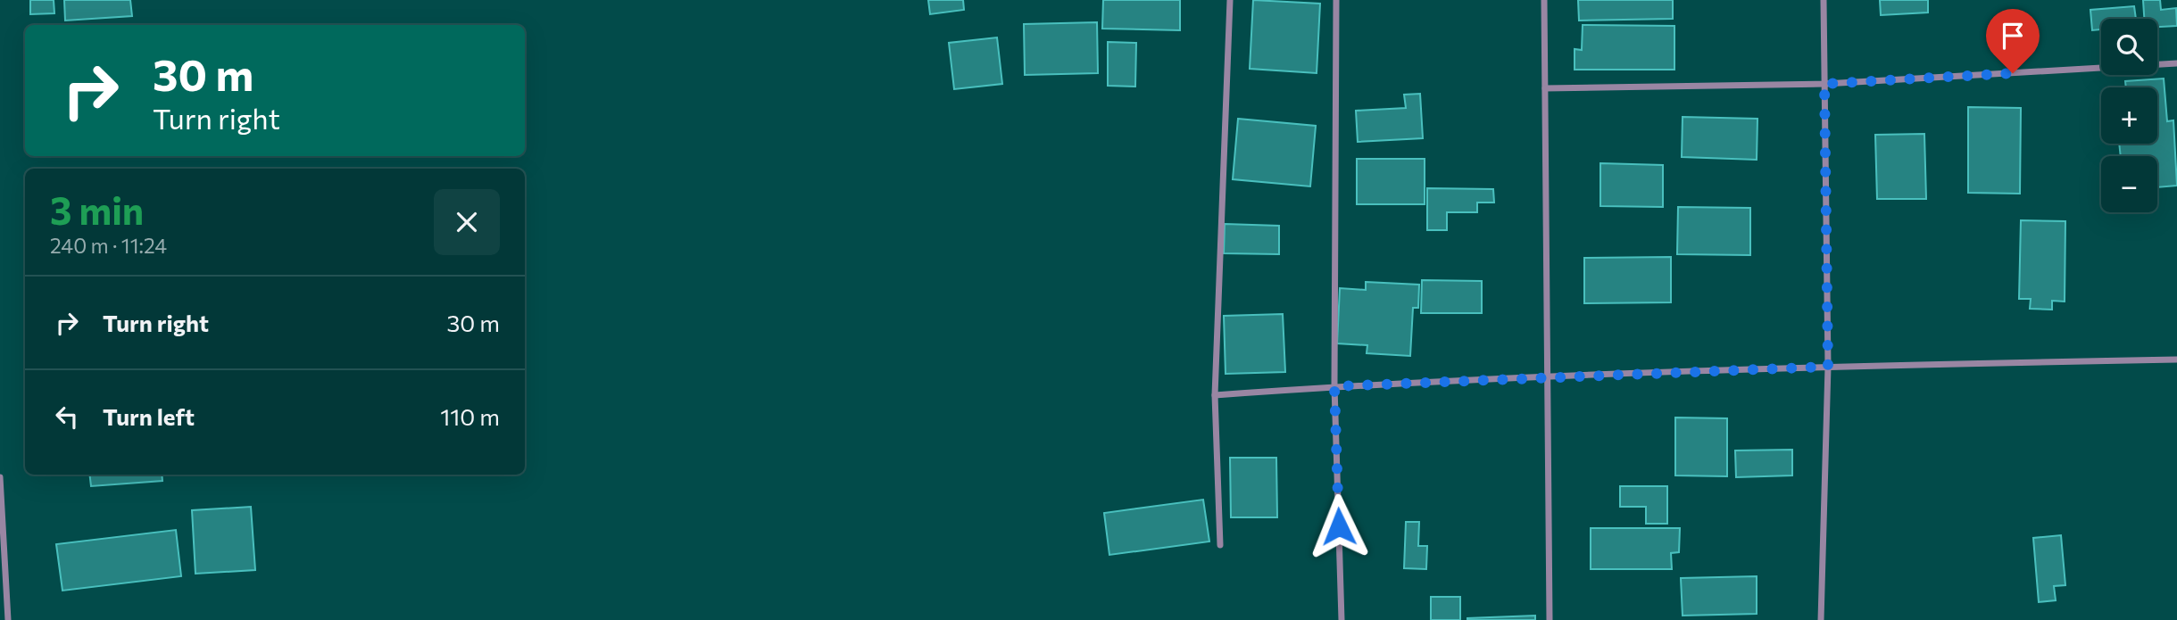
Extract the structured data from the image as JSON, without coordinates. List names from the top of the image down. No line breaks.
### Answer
{"page":{"map_buttons":["+","−"],"turn":["30 m","Turn right"],"heading":["3 min","240 m · 11:24"],"list":[{"name":"Turn right","value":"30 m"},{"name":"Turn left","value":"110 m"}]}}
